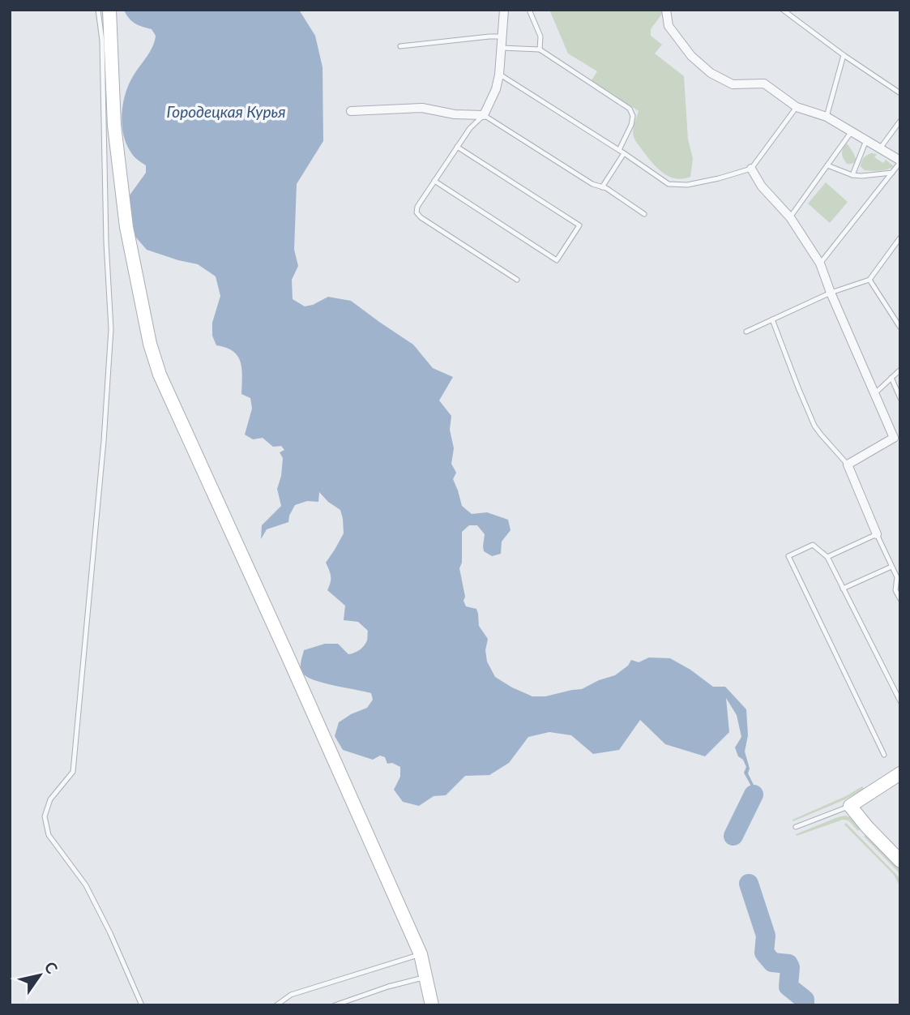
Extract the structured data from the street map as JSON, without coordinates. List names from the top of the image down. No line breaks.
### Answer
{"water":["Городецкая Курья"],"north":"top right"}
